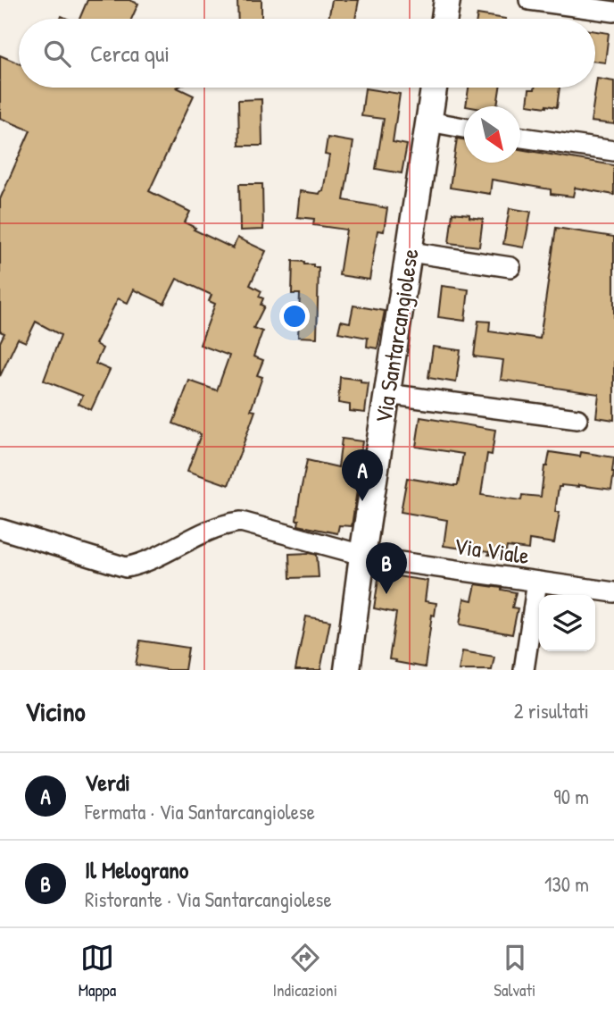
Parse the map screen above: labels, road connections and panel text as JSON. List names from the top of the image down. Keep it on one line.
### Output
{"streets":{"main road":["Via Santarcangiolese"],"street":["Via Viale"]},"crossings":[["Via Santarcangiolese","Via Viale"]],"north":"bottom right","page":{"search":"Cerca qui","pins":["A","B"],"heading":["Vicino","2 risultati"],"list":[{"mark":"A","name":"Verdi","note":"Fermata · Via Santarcangiolese","value":"90 m"},{"mark":"B","name":"Il Melograno","note":"Ristorante · Via Santarcangiolese","value":"130 m"}],"nav":["Mappa","Indicazioni","Salvati"]}}
